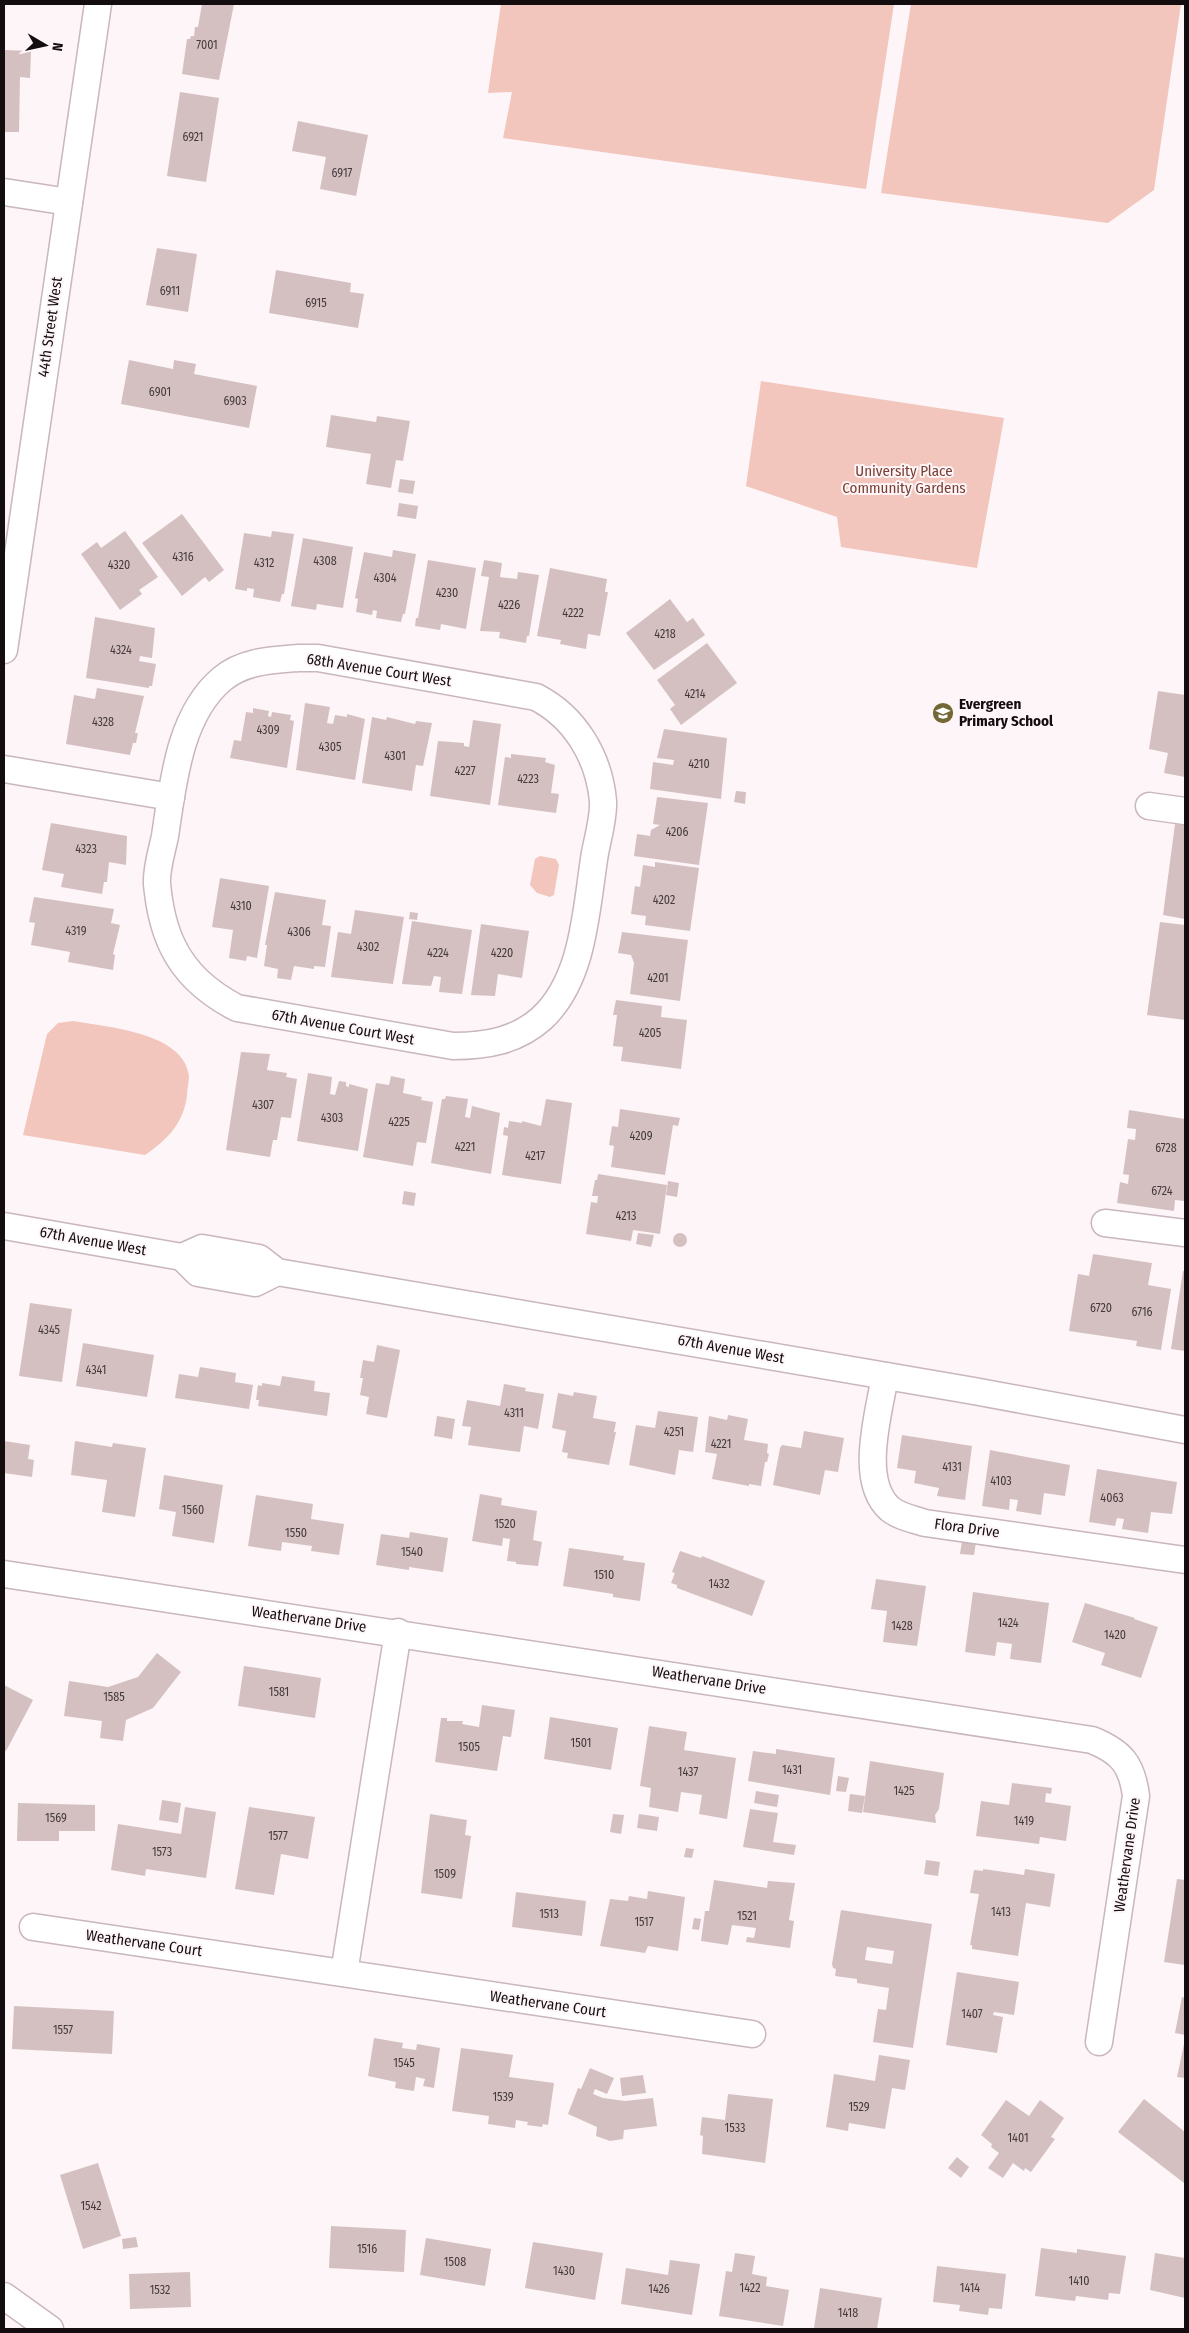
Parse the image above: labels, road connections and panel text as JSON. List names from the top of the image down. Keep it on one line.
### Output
{"streets":{"street":["44th Street West","68th Avenue Court West","67th Avenue Court West","67th Avenue West","Flora Drive","Weathervane Drive","Weathervane Court"]},"crossings":[["68th Avenue Court West","67th Avenue Court West"],["67th Avenue West","Flora Drive"]],"parks":["University Place Community Gardens"],"places":{"school or university":["Evergreen Primary School"]},"house_numbers":["7001","6921","6917","6911","6915","6901","6903","4316","4308","4312","4320","4304","4230","4226","4222","4218","4324","4214","4328","4309","4305","4301","4210","4227","4223","4206","4323","4202","4310","4319","4306","4302","4224","4220","4201","4205","4307","4303","4225","4209","4221","6728","4217","6724","4213","6720","6716","4345","4341","4311","4251","4221","4131","4103","4063","1560","1520","1550","1540","1510","1432","1424","1428","1420","1581","1585","1501","1505","1431","1437","1425","1569","1419","1577","1573","1509","1413","1513","1521","1517","1407","1557","1545","1539","1529","1533","1401","1542","1516","1508","1430","1410","1422","1414","1426","1532","1418"],"north":"right"}
